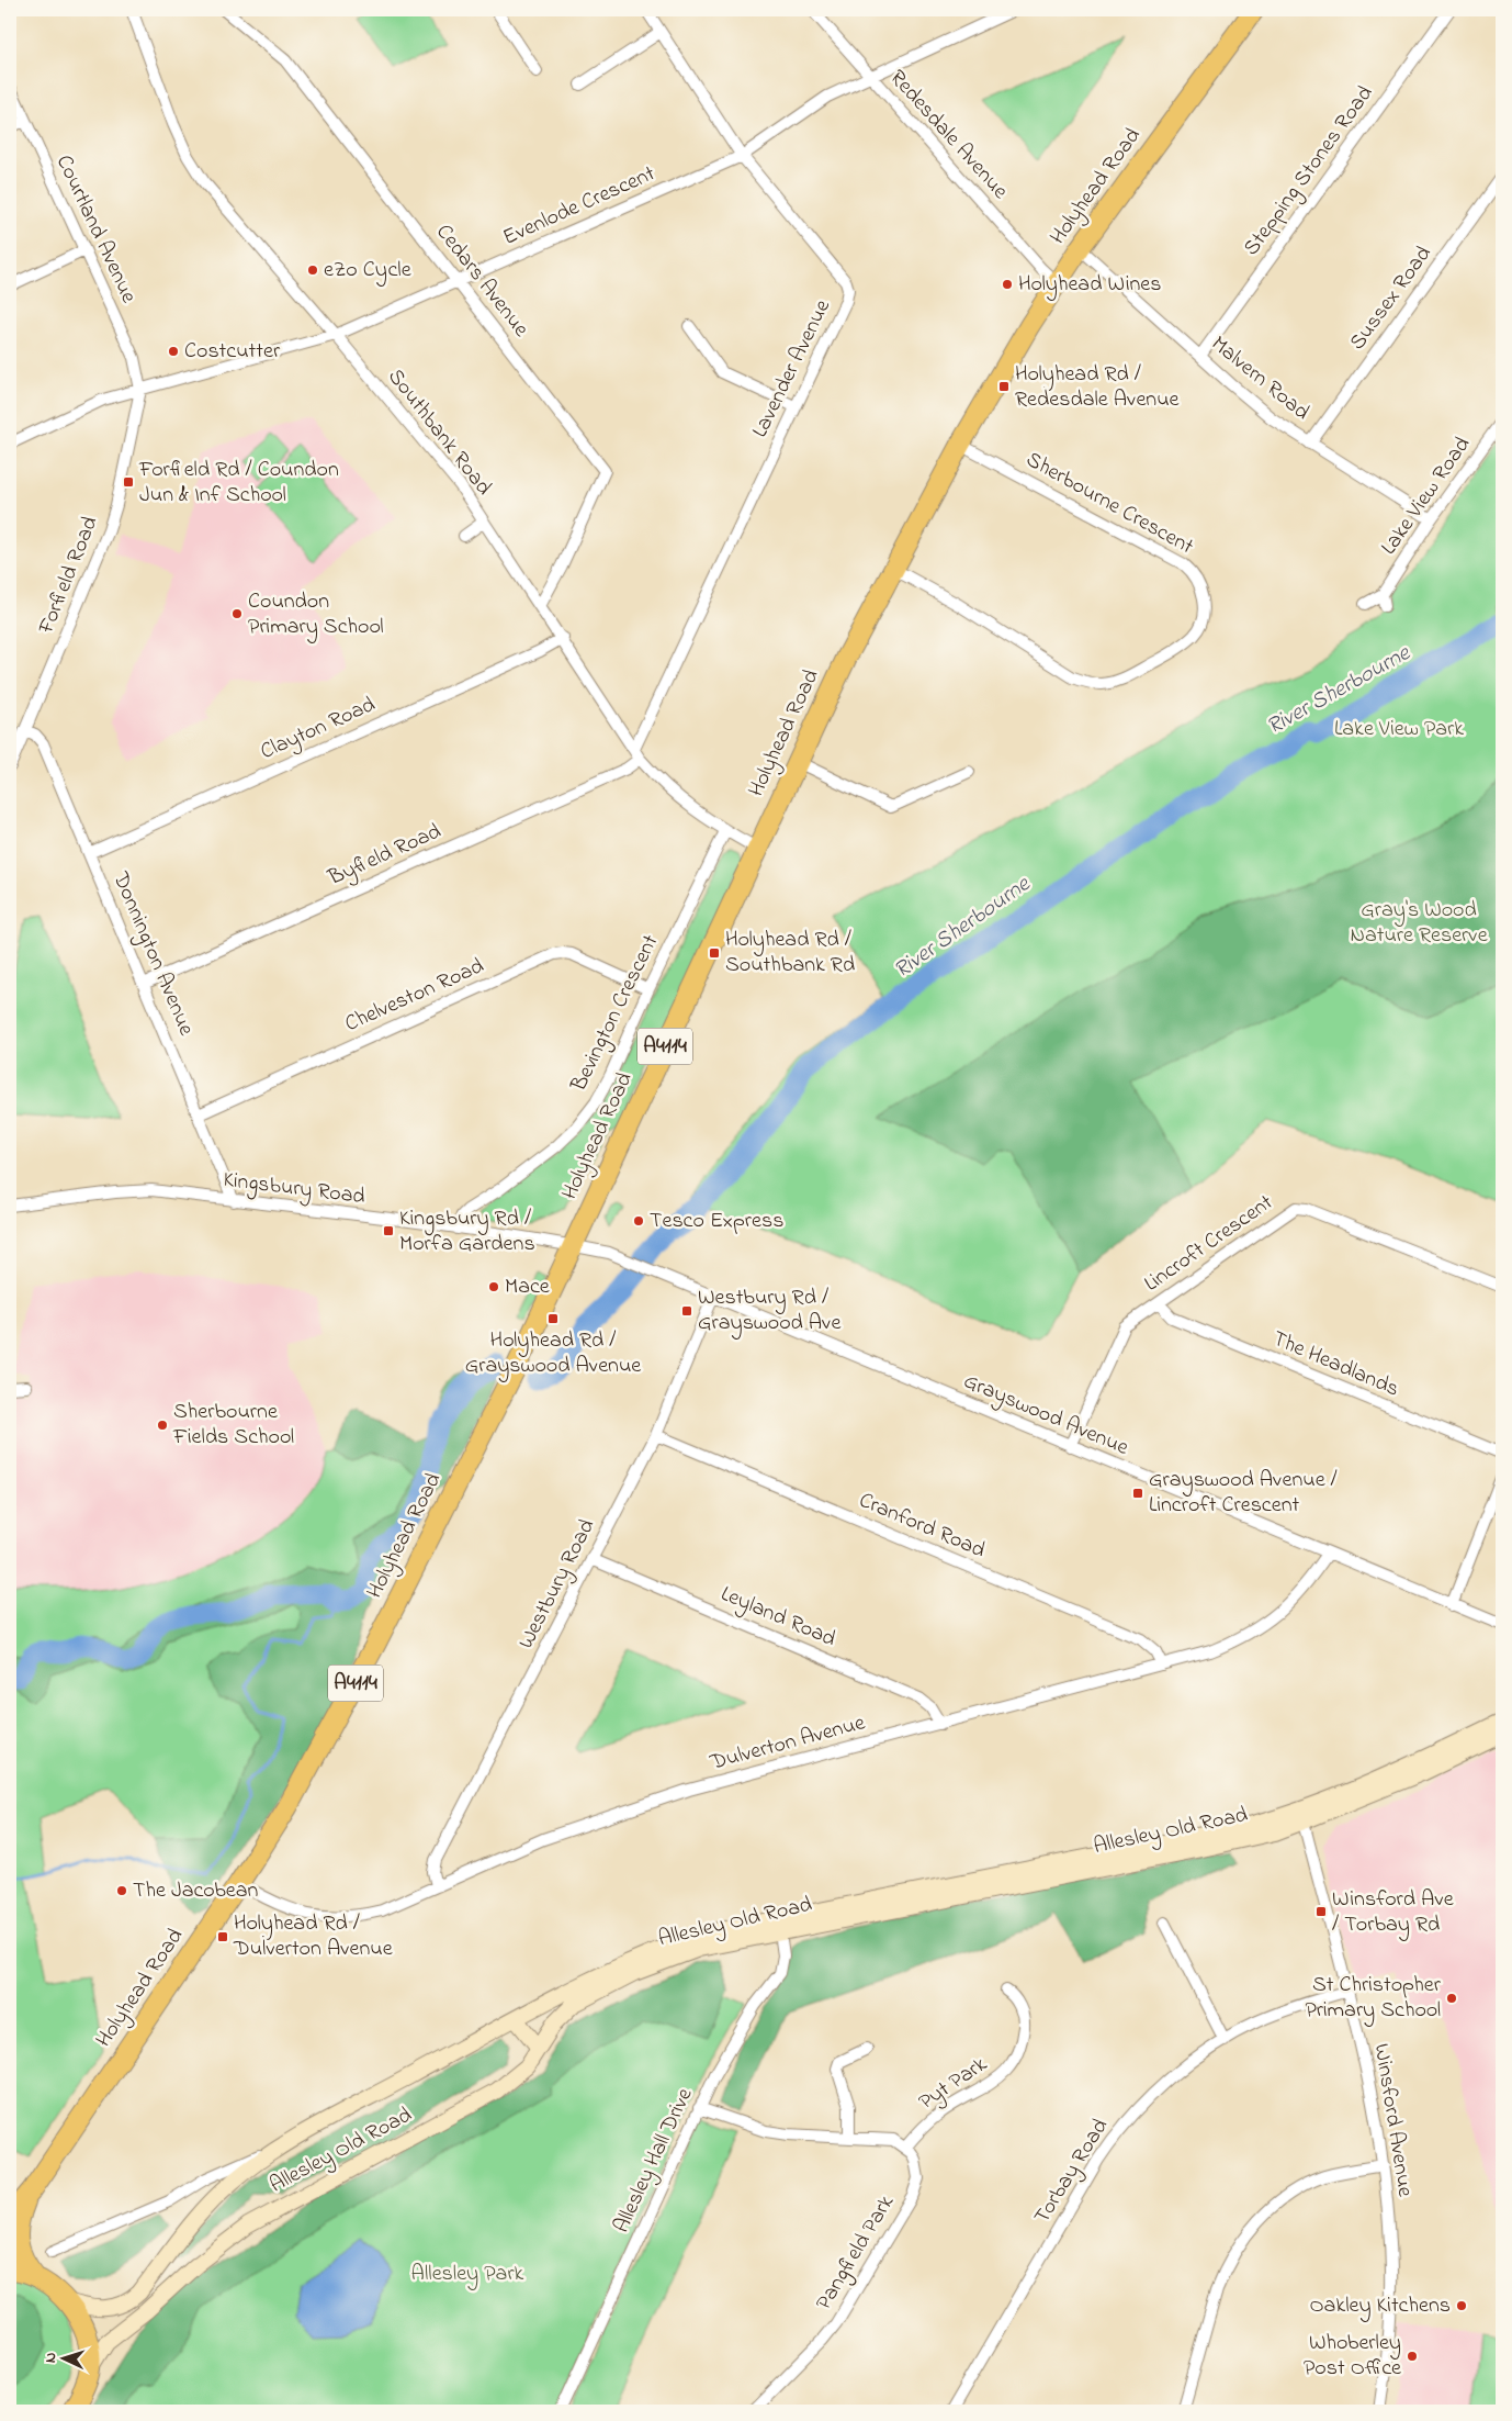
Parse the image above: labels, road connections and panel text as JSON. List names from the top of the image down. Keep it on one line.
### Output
{"streets":{"highway":["Holyhead Road","A4114"],"main road":["Allesley Old Road"],"street":["Redesdale Avenue","Stepping Stones Road","Evenlode Crescent","Courtland Avenue","Cedars Avenue","Sussex Road","Lavender Avenue","Malvern Road","Southbank Road","Lake View Road","Sherbourne Crescent","Forfield Road","Clayton Road","Byfield Road","Donnington Avenue","Chelveston Road","Bevington Crescent","Kingsbury Road","Lincroft Crescent","The Headlands","Grayswood Avenue","Cranford Road","Westbury Road","Leyland Road","Dulverton Avenue","Pyt Park","Winsford Avenue","Allesley Hall Drive","Torbay Road","Pangfield Park"]},"crossings":[["Redesdale Avenue","Holyhead Road"],["Redesdale Avenue","Evenlode Crescent"],["Stepping Stones Road","Malvern Road"],["Holyhead Road","Malvern Road"],["Holyhead Road","Southbank Road"],["Holyhead Road","Sherbourne Crescent"],["Holyhead Road","Kingsbury Road"],["Holyhead Road","Grayswood Avenue"],["Holyhead Road","Dulverton Avenue"],["Evenlode Crescent","Courtland Avenue"],["Evenlode Crescent","Cedars Avenue"],["Evenlode Crescent","Lavender Avenue"],["Evenlode Crescent","Southbank Road"],["Evenlode Crescent","Forfield Road"],["Courtland Avenue","Forfield Road"],["Cedars Avenue","Southbank Road"],["Sussex Road","Malvern Road"],["Lavender Avenue","Southbank Road"],["Lavender Avenue","Byfield Road"],["Malvern Road","Lake View Road"],["Southbank Road","Clayton Road"],["Southbank Road","Byfield Road"],["Southbank Road","Bevington Crescent"],["Forfield Road","Donnington Avenue"],["Clayton Road","Donnington Avenue"],["Byfield Road","Donnington Avenue"],["Donnington Avenue","Chelveston Road"],["Donnington Avenue","Kingsbury Road"],["Chelveston Road","Bevington Crescent"],["Bevington Crescent","Kingsbury Road"],["Kingsbury Road","Grayswood Avenue"],["Lincroft Crescent","The Headlands"],["Lincroft Crescent","Grayswood Avenue"],["Grayswood Avenue","Westbury Road"],["Grayswood Avenue","Dulverton Avenue"],["Cranford Road","Westbury Road"],["Cranford Road","Dulverton Avenue"],["Westbury Road","Leyland Road"],["Westbury Road","Dulverton Avenue"],["Leyland Road","Dulverton Avenue"],["Allesley Old Road","Winsford Avenue"],["Allesley Old Road","Allesley Hall Drive"],["Pyt Park","Pangfield Park"],["Winsford Avenue","Torbay Road"]],"water":["River Sherbourne"],"parks":["Lake View Park","Gray's Wood Nature Reserve","Allesley Park"],"places":{"other":["eZo Cycle","Holyhead Wines","Costcutter","Coundon Primary School","Tesco Express","Mace","Sherbourne Fields School","The Jacobean","St Christopher Primary School","Oakley Kitchens","Whoberley Post Office"],"transit":["Holyhead Rd / Redesdale Avenue","Forfield Rd / Coundon Jun & Inf School","Holyhead Rd / Southbank Rd","Kingsbury Rd / Morfa Gardens","Westbury Rd / Grayswood Ave","Holyhead Rd / Grayswood Avenue","Grayswood Avenue / Lincroft Crescent","Winsford Ave / Torbay Rd","Holyhead Rd / Dulverton Avenue"]},"north":"left"}
